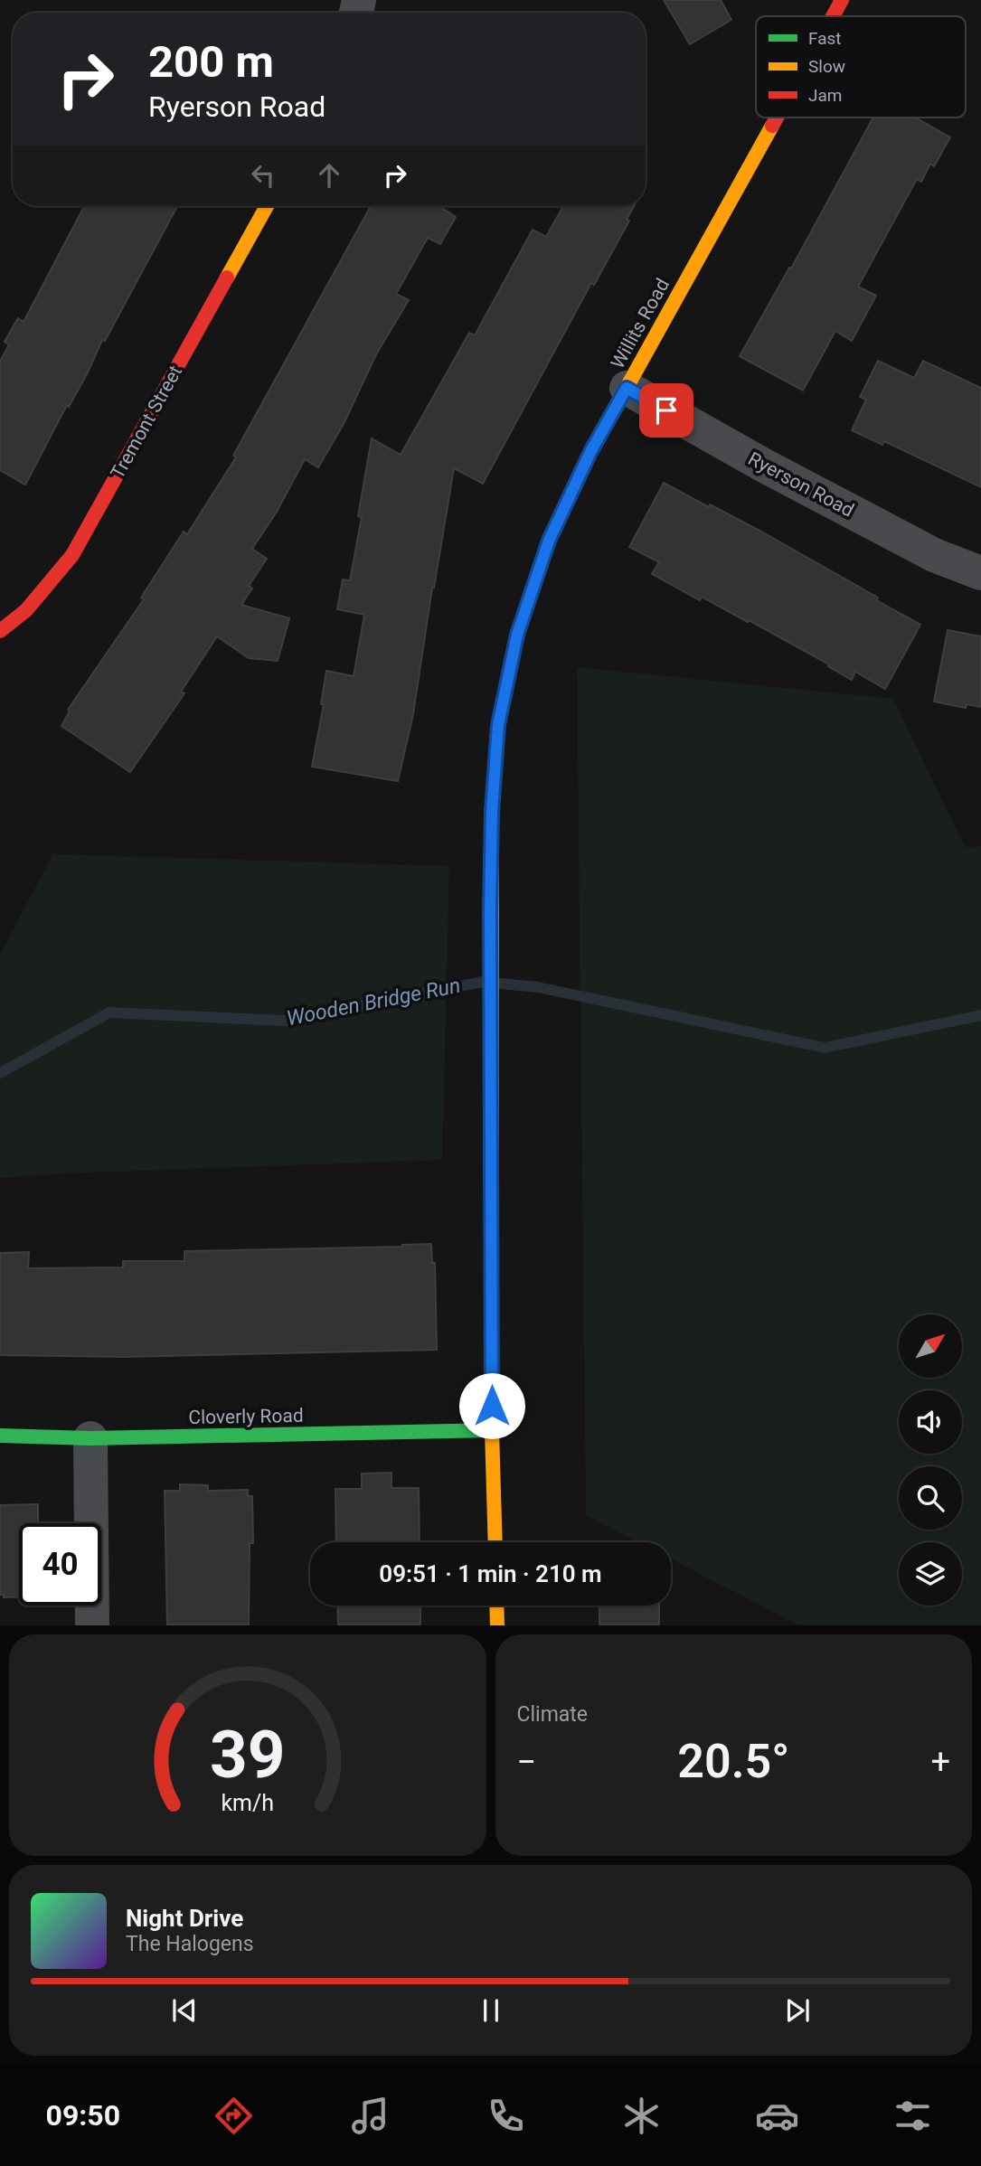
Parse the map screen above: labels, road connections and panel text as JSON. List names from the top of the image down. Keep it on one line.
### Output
{"streets":{"street":["Willits Road","Tremont Street","Ryerson Road","Cloverly Road"]},"crossings":[["Willits Road","Ryerson Road"],["Willits Road","Cloverly Road"]],"water":["Wooden Bridge Run"],"legend":["Fast","Slow","Jam"],"north":"top right","page":{"turn":["200 m","Ryerson Road"],"limit":"40","trip":"09:51 · 1 min · 210 m","tile":"Climate","heat":["−","20.5°","+"],"song":["Night Drive","The Halogens"],"tabs":"09:50","gauge":["39","km/h"]}}
